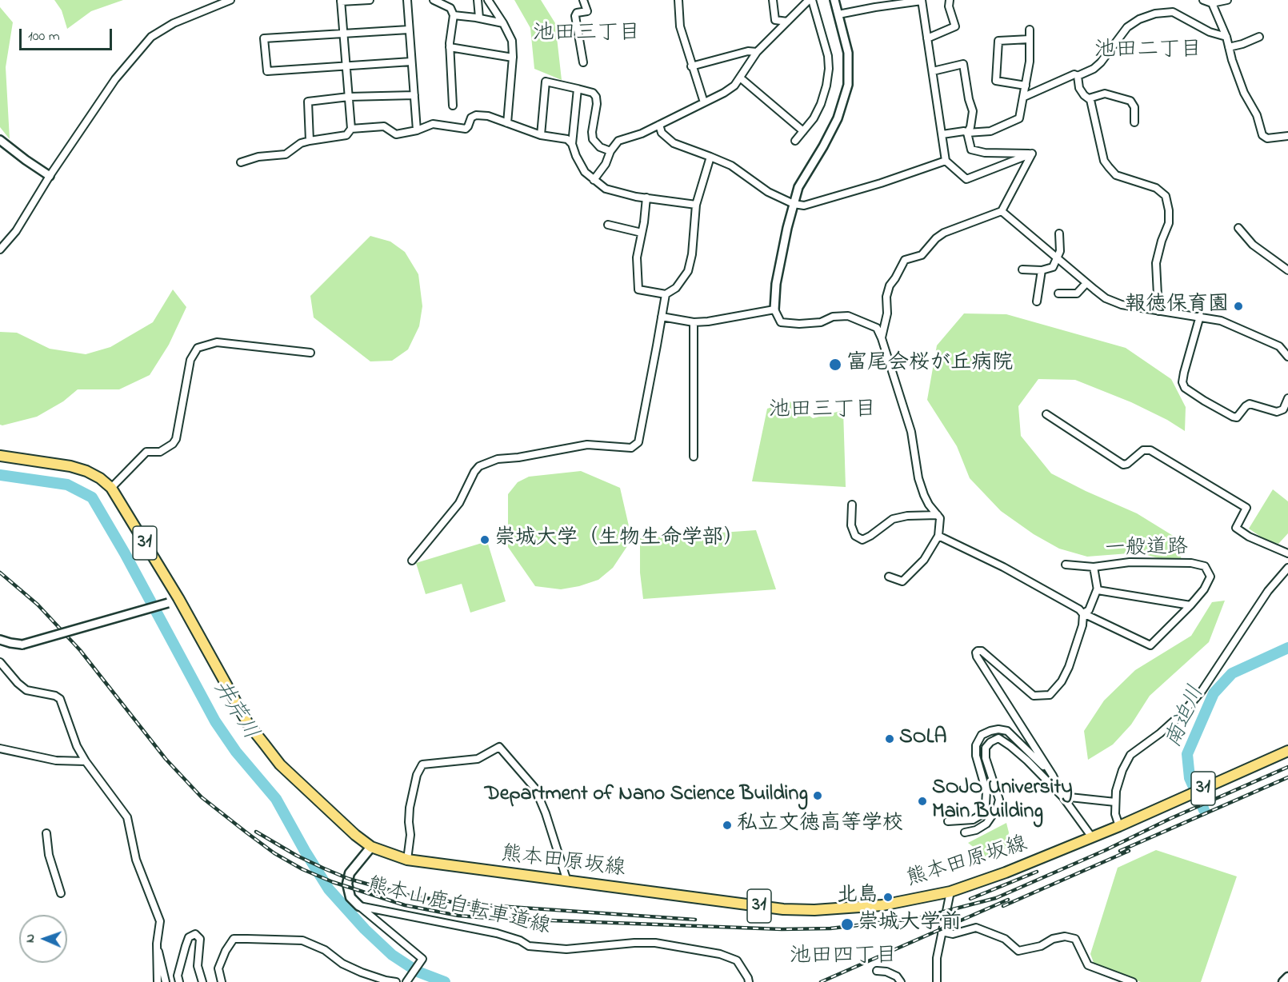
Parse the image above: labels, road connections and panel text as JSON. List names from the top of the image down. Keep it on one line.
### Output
{"streets":{"main road":["31","熊本田原坂線","熊本山鹿自転車道線"],"street":["一般道路"]},"crossings":[["熊本田原坂線","熊本山鹿自転車道線"]],"districts":["池田三丁目","池田二丁目","池田三丁目","池田四丁目"],"water":["井芹川","南迫川"],"places":["報徳保育園","富尾会桜が丘病院","崇城大学（生物生命学部）","SOLA","Department of Nano Science Building","SOJO University Main Building","私立文徳高等学校","北島","崇城大学前"],"scale_bar":"100 m","north":"left"}
